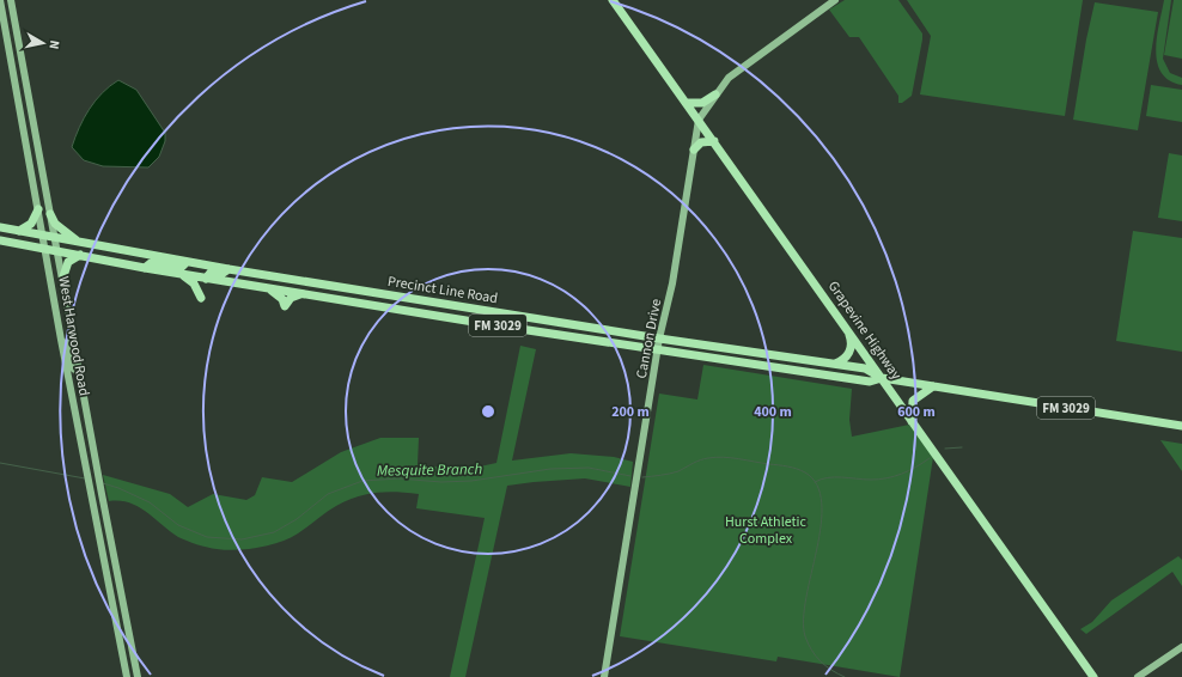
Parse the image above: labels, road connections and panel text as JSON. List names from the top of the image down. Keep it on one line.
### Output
{"streets":{"main road":["Precinct Line Road","FM 3029","Grapevine Highway","West Harwood Road","Cannon Drive"]},"crossings":[["Precinct Line Road","Grapevine Highway"],["Precinct Line Road","West Harwood Road"],["Precinct Line Road","Cannon Drive"],["Grapevine Highway","Cannon Drive"]],"water":["Mesquite Branch"],"parks":["Hurst Athletic Complex"],"north":"right","rings":["200 m","400 m","600 m"]}
